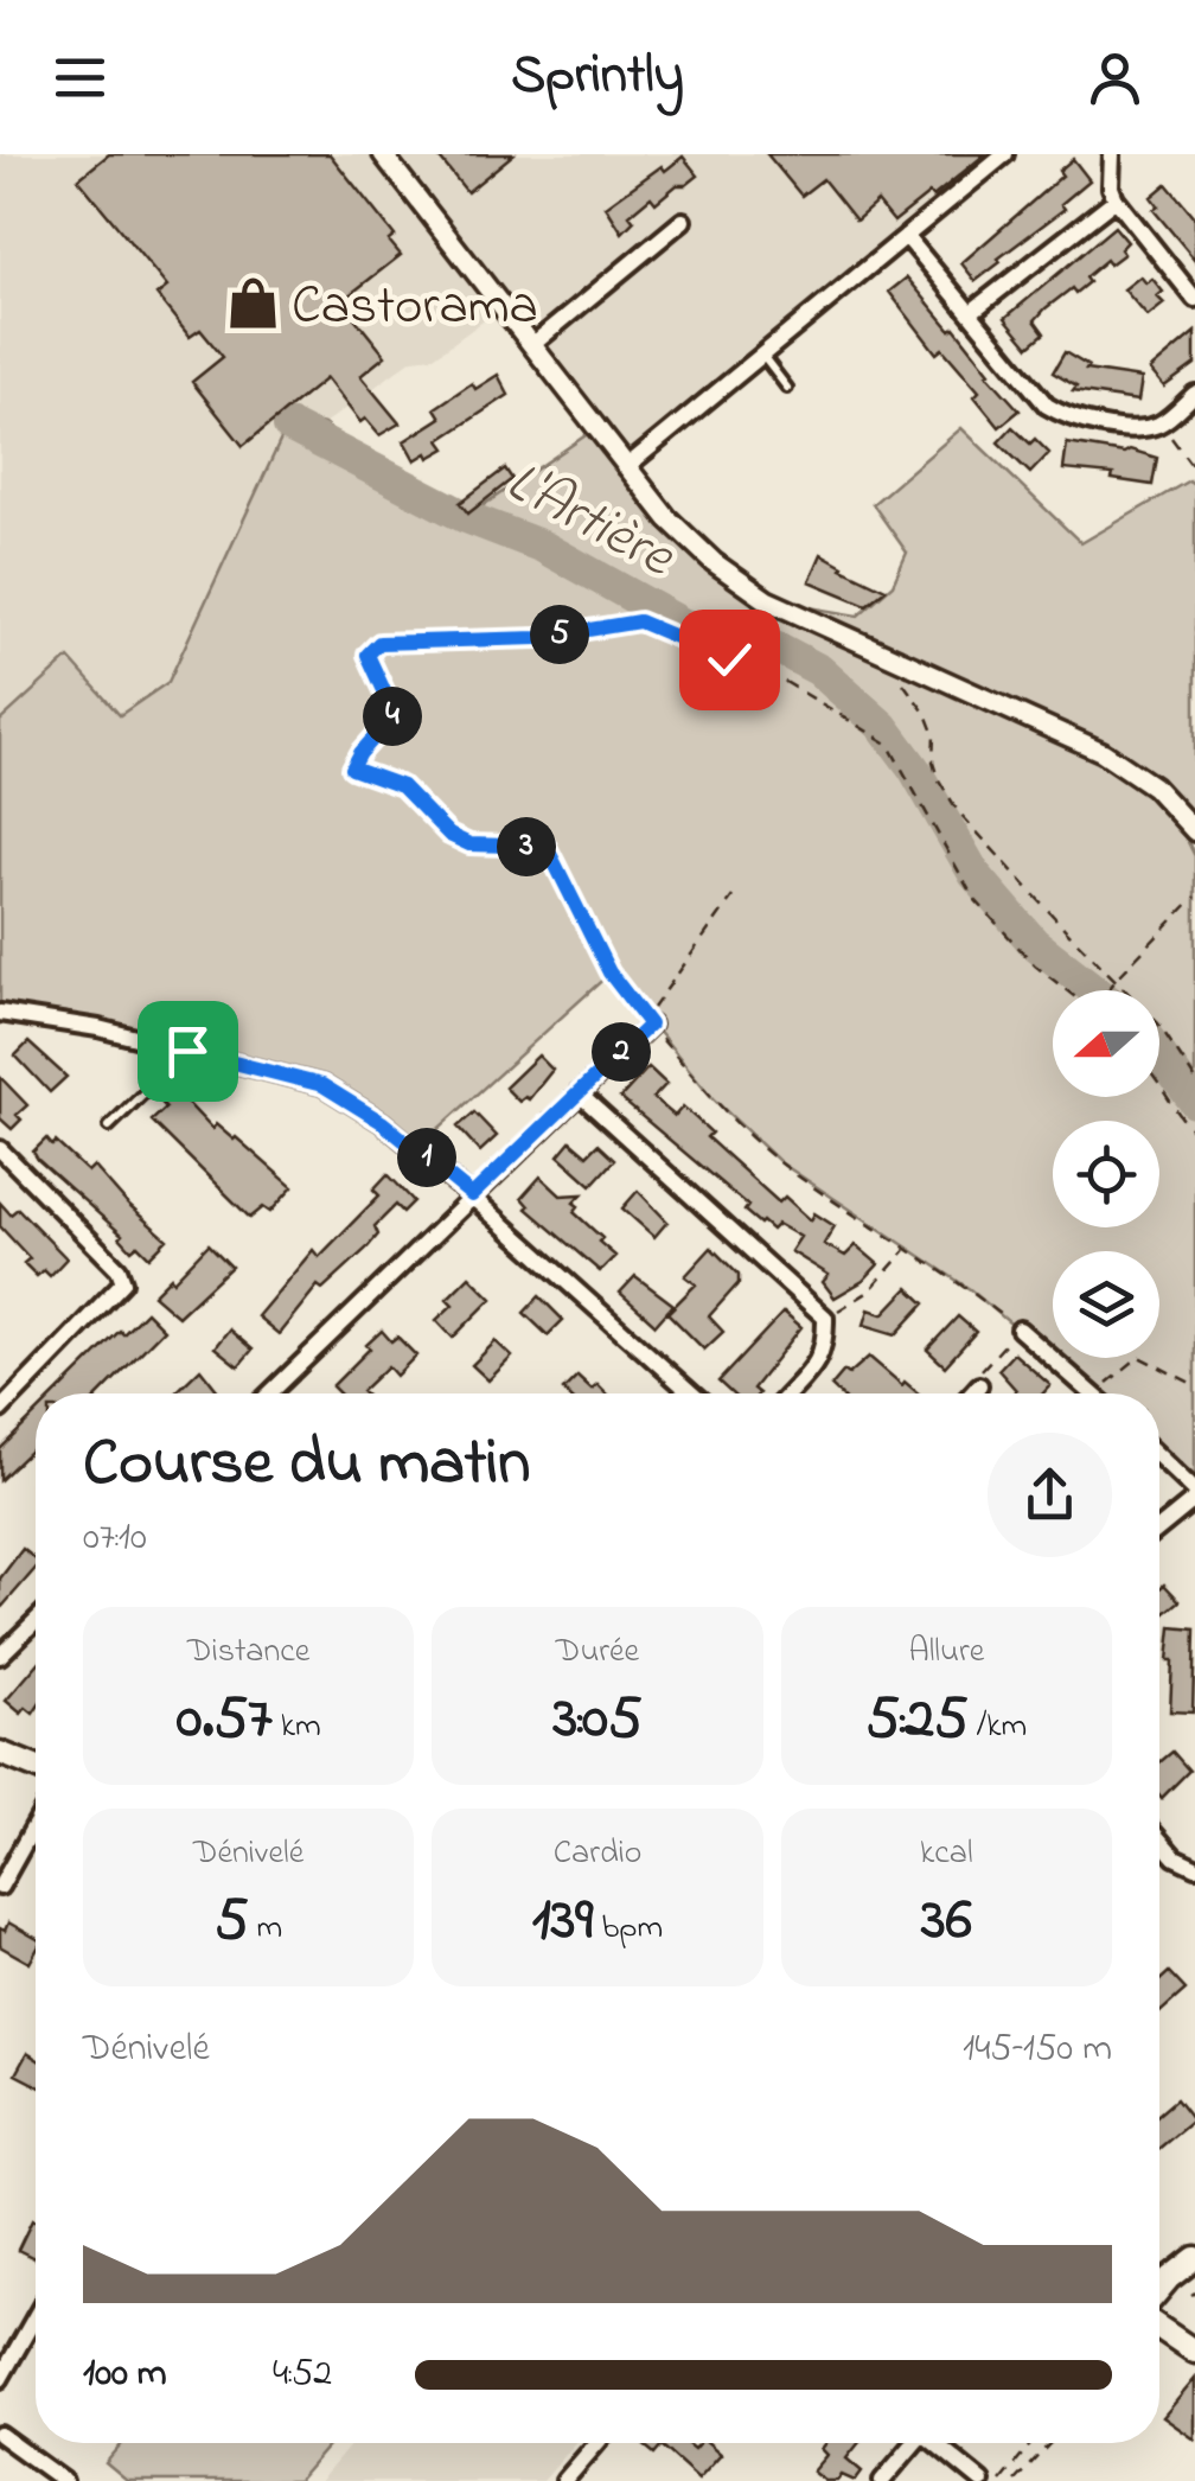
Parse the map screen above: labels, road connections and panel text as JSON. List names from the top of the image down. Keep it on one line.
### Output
{"water":["L'Artière"],"places":{"shop":["Castorama"]},"north":"left","page":{"header":"Sprintly","pins":["5","4","3","2","1"],"heading":["Course du matin","07:10"],"stats":[["Distance","0.57 km"],["Durée","3:05"],["Allure","5:25 /km"],["Dénivelé","5 m"],["Cardio","139 bpm"],["kcal","36"]],"chart":["Dénivelé","145–150 m"],"list":[{"name":"100 m","note":"4:52"}]}}
